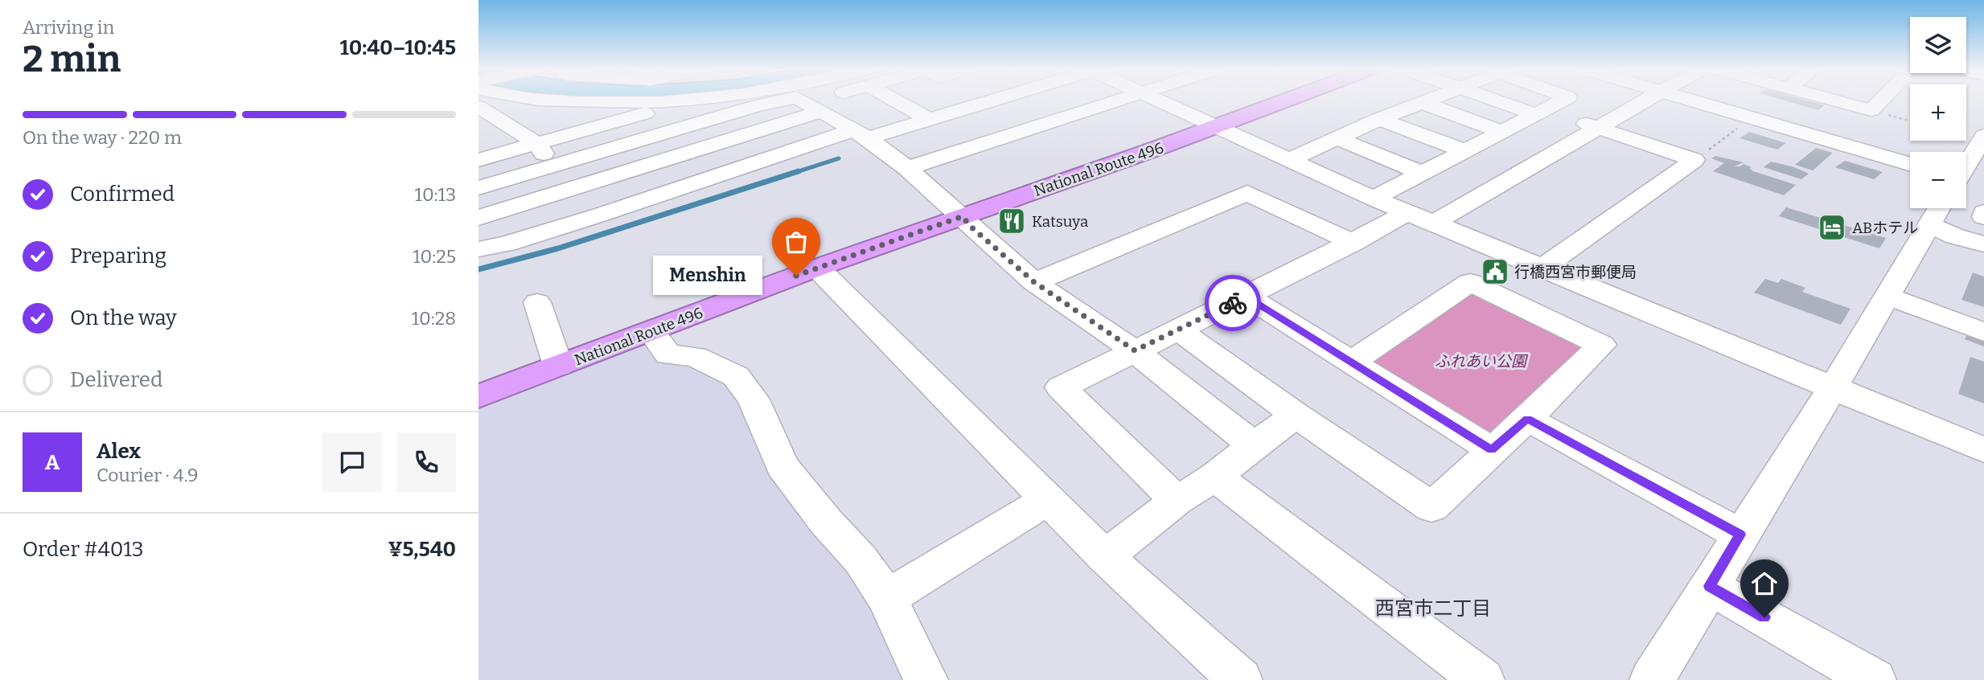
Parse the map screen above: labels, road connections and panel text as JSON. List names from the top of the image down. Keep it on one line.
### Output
{"streets":{"highway":["National Route 496"]},"districts":["西宮市二丁目"],"parks":["ふれあい公園"],"places":{"restaurant":["Katsuya"],"hotel":["ABホテル"],"public building":["行橋西宮市郵便局"],"other":["Menshin"]},"page":{"heading":["2 min","Arriving in","10:40–10:45"],"panel":["Alex","Courier · 4.9","Order #4013","¥5,540"],"map_buttons":["+","−"],"bar":"On the way · 220 m","list":[["Confirmed","10:13"],["Preparing","10:25"],["On the way","10:28"],"Delivered"],"bubble":"Menshin","round":"A"}}
